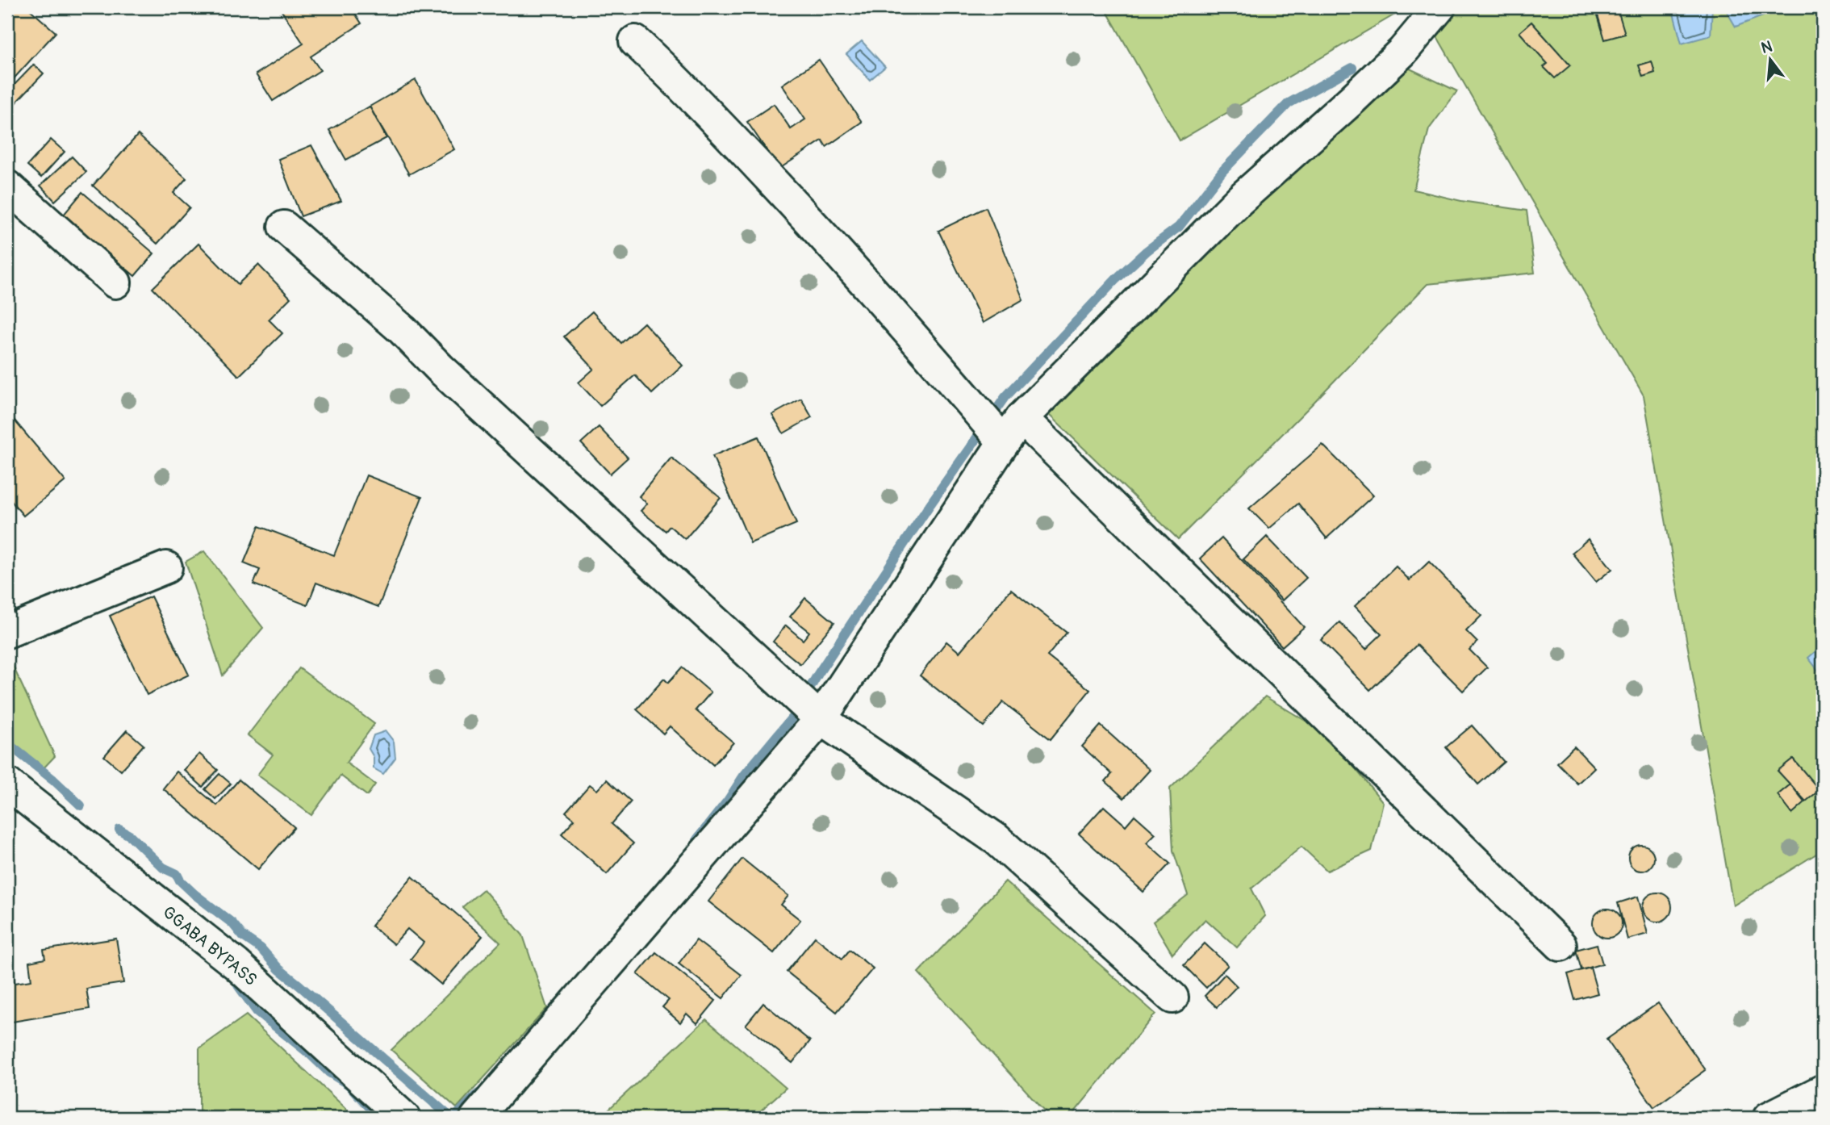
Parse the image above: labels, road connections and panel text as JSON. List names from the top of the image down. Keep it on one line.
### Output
{"streets":{"street":["GGABA BYPASS"]},"north":"top"}
